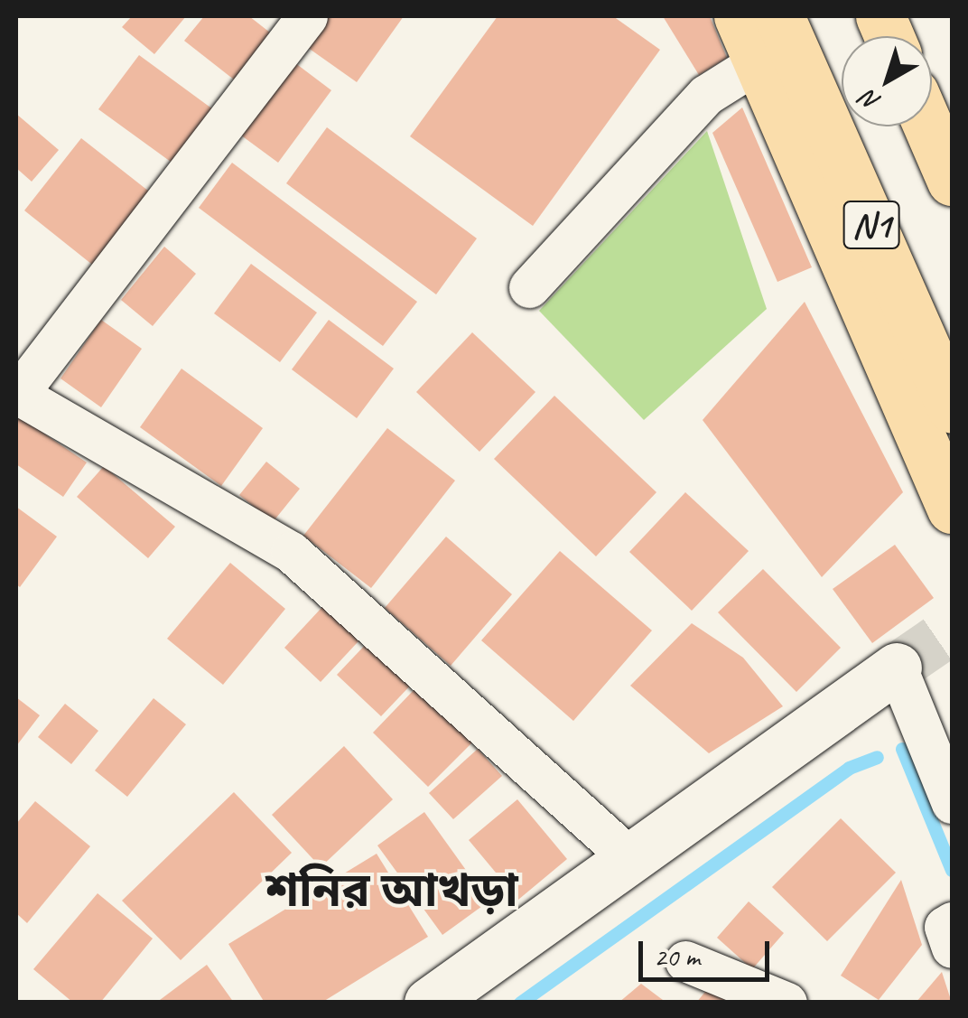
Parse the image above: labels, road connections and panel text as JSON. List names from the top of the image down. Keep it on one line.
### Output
{"streets":{"highway":["N1"]},"districts":["শনির আখড়া"],"scale_bar":"20 m","north":"bottom left"}
